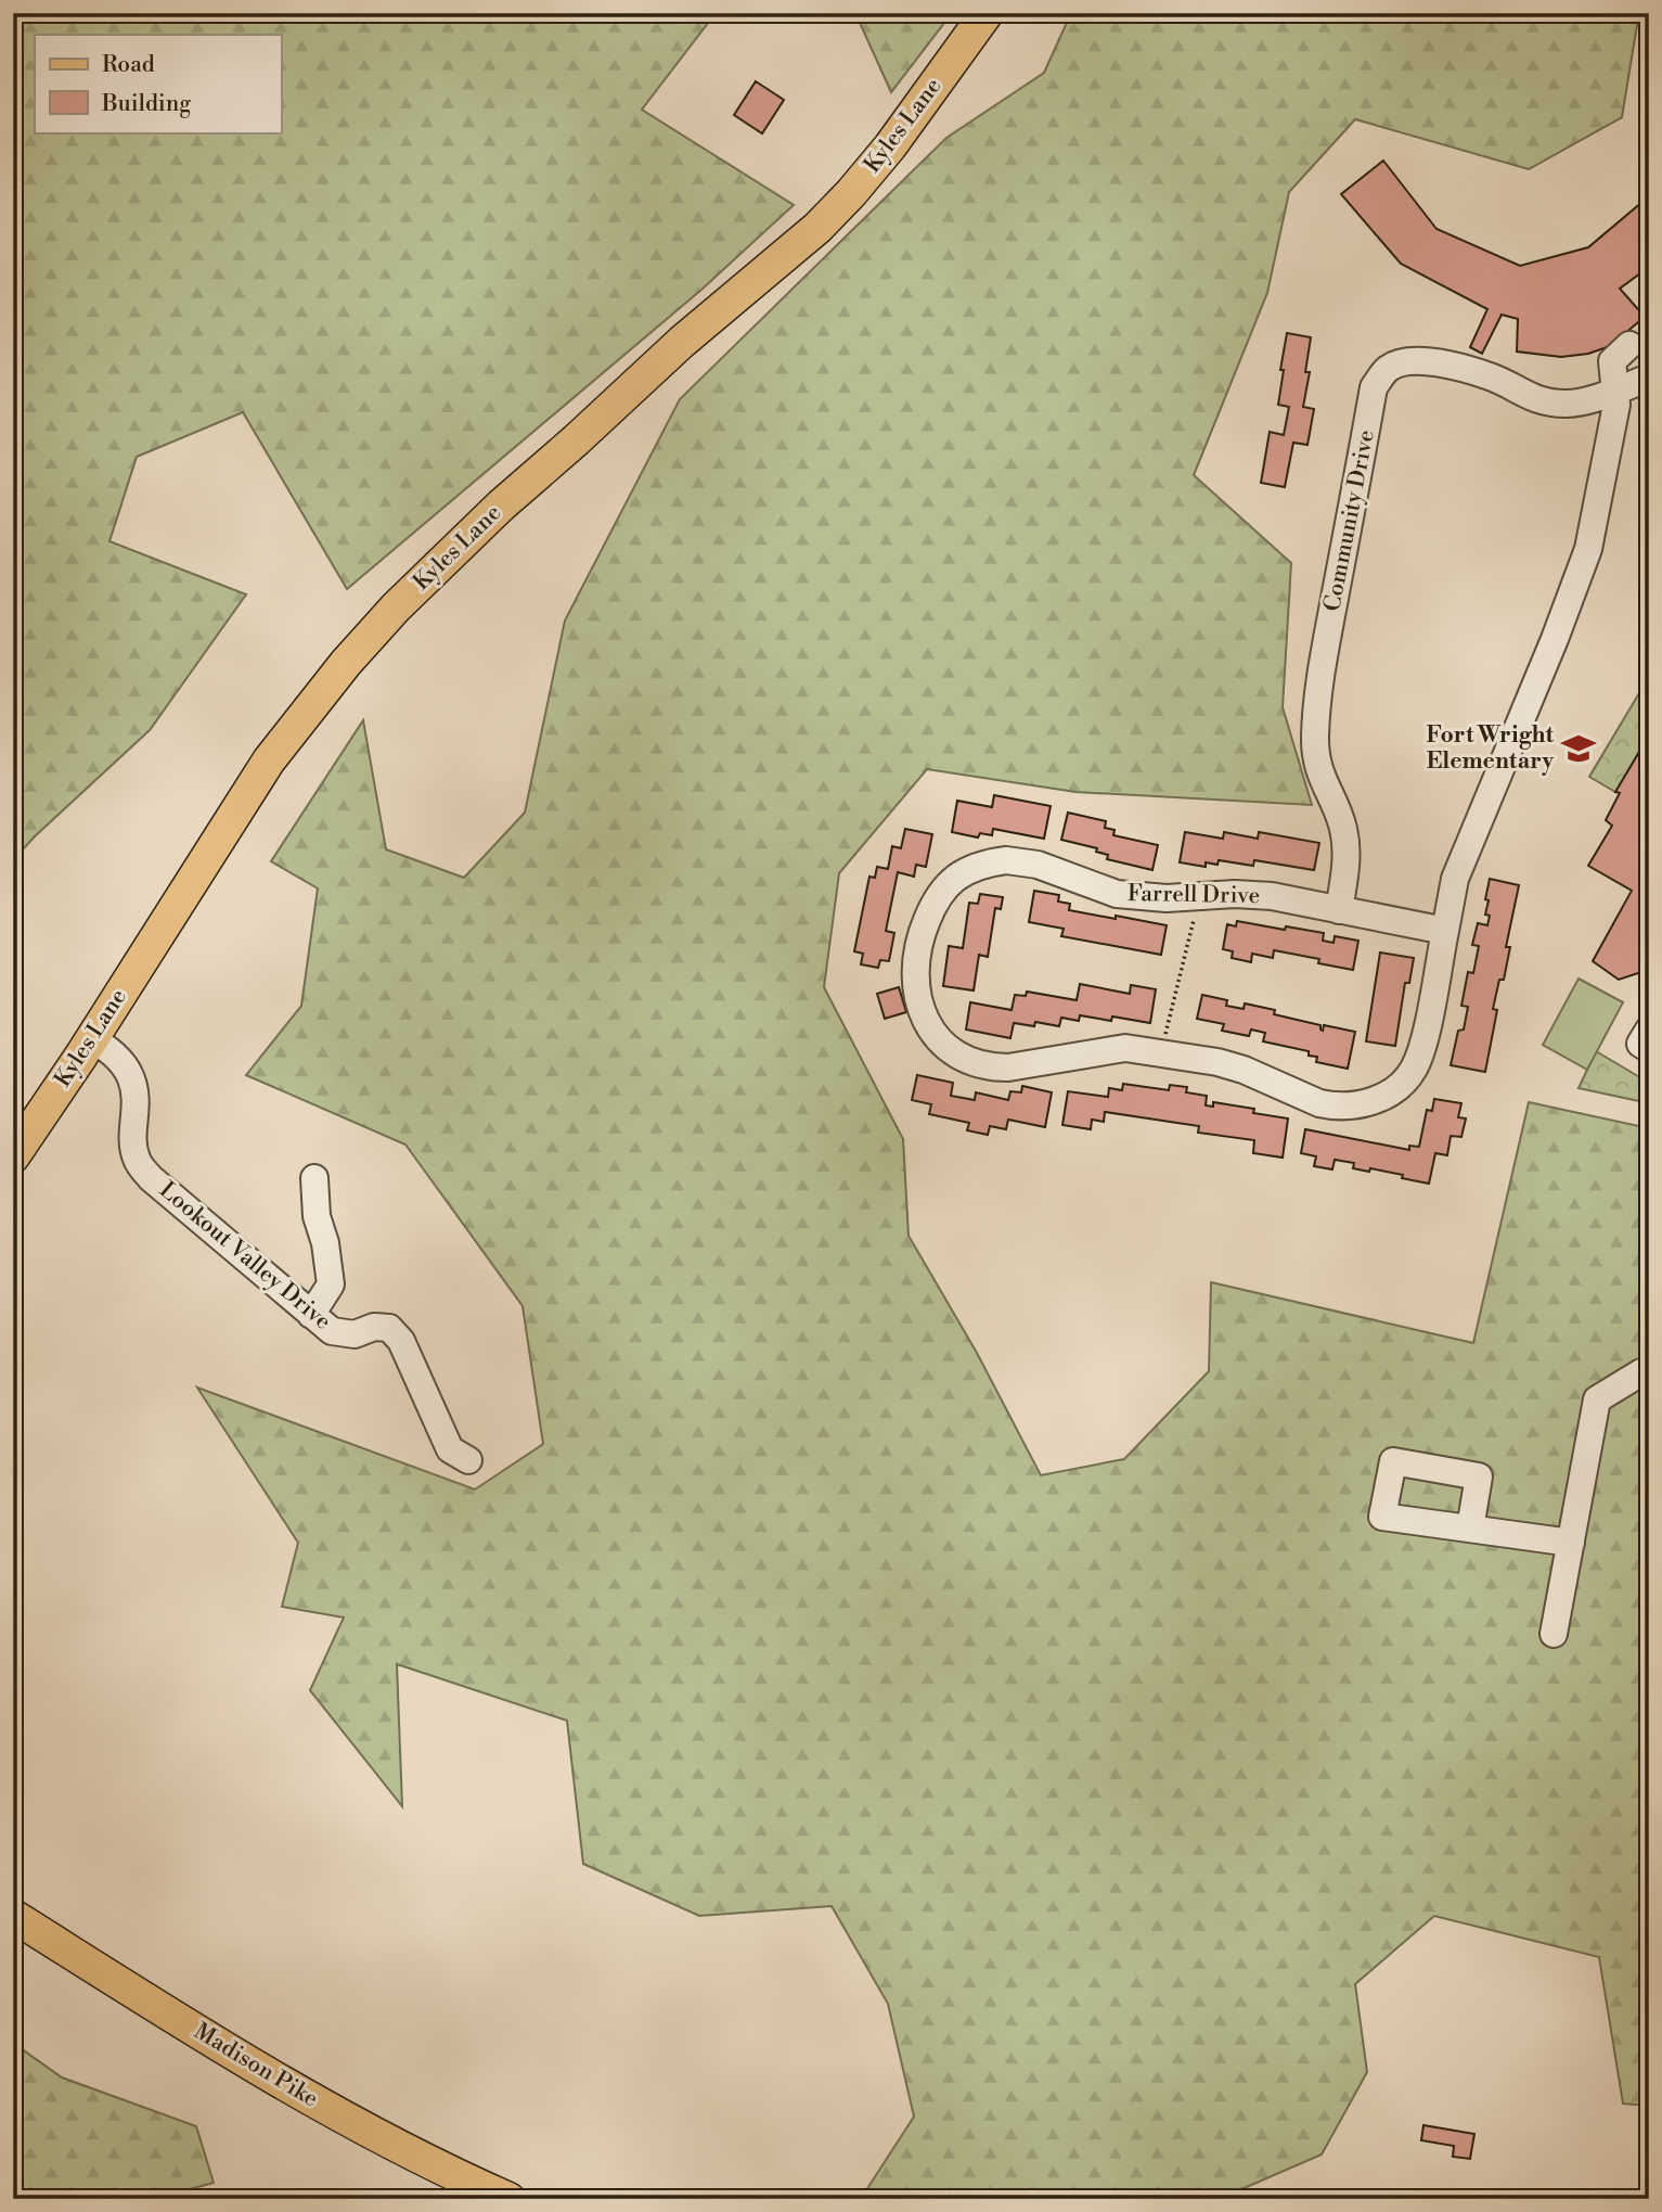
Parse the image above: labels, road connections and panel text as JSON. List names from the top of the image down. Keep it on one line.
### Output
{"streets":{"main road":["Kyles Lane","Madison Pike"],"street":["Community Drive","Farrell Drive","Lookout Valley Drive"]},"crossings":[["Kyles Lane","Lookout Valley Drive"],["Community Drive","Farrell Drive"]],"places":{"school or university":["Fort Wright Elementary"]},"legend":["Road","Building"]}
